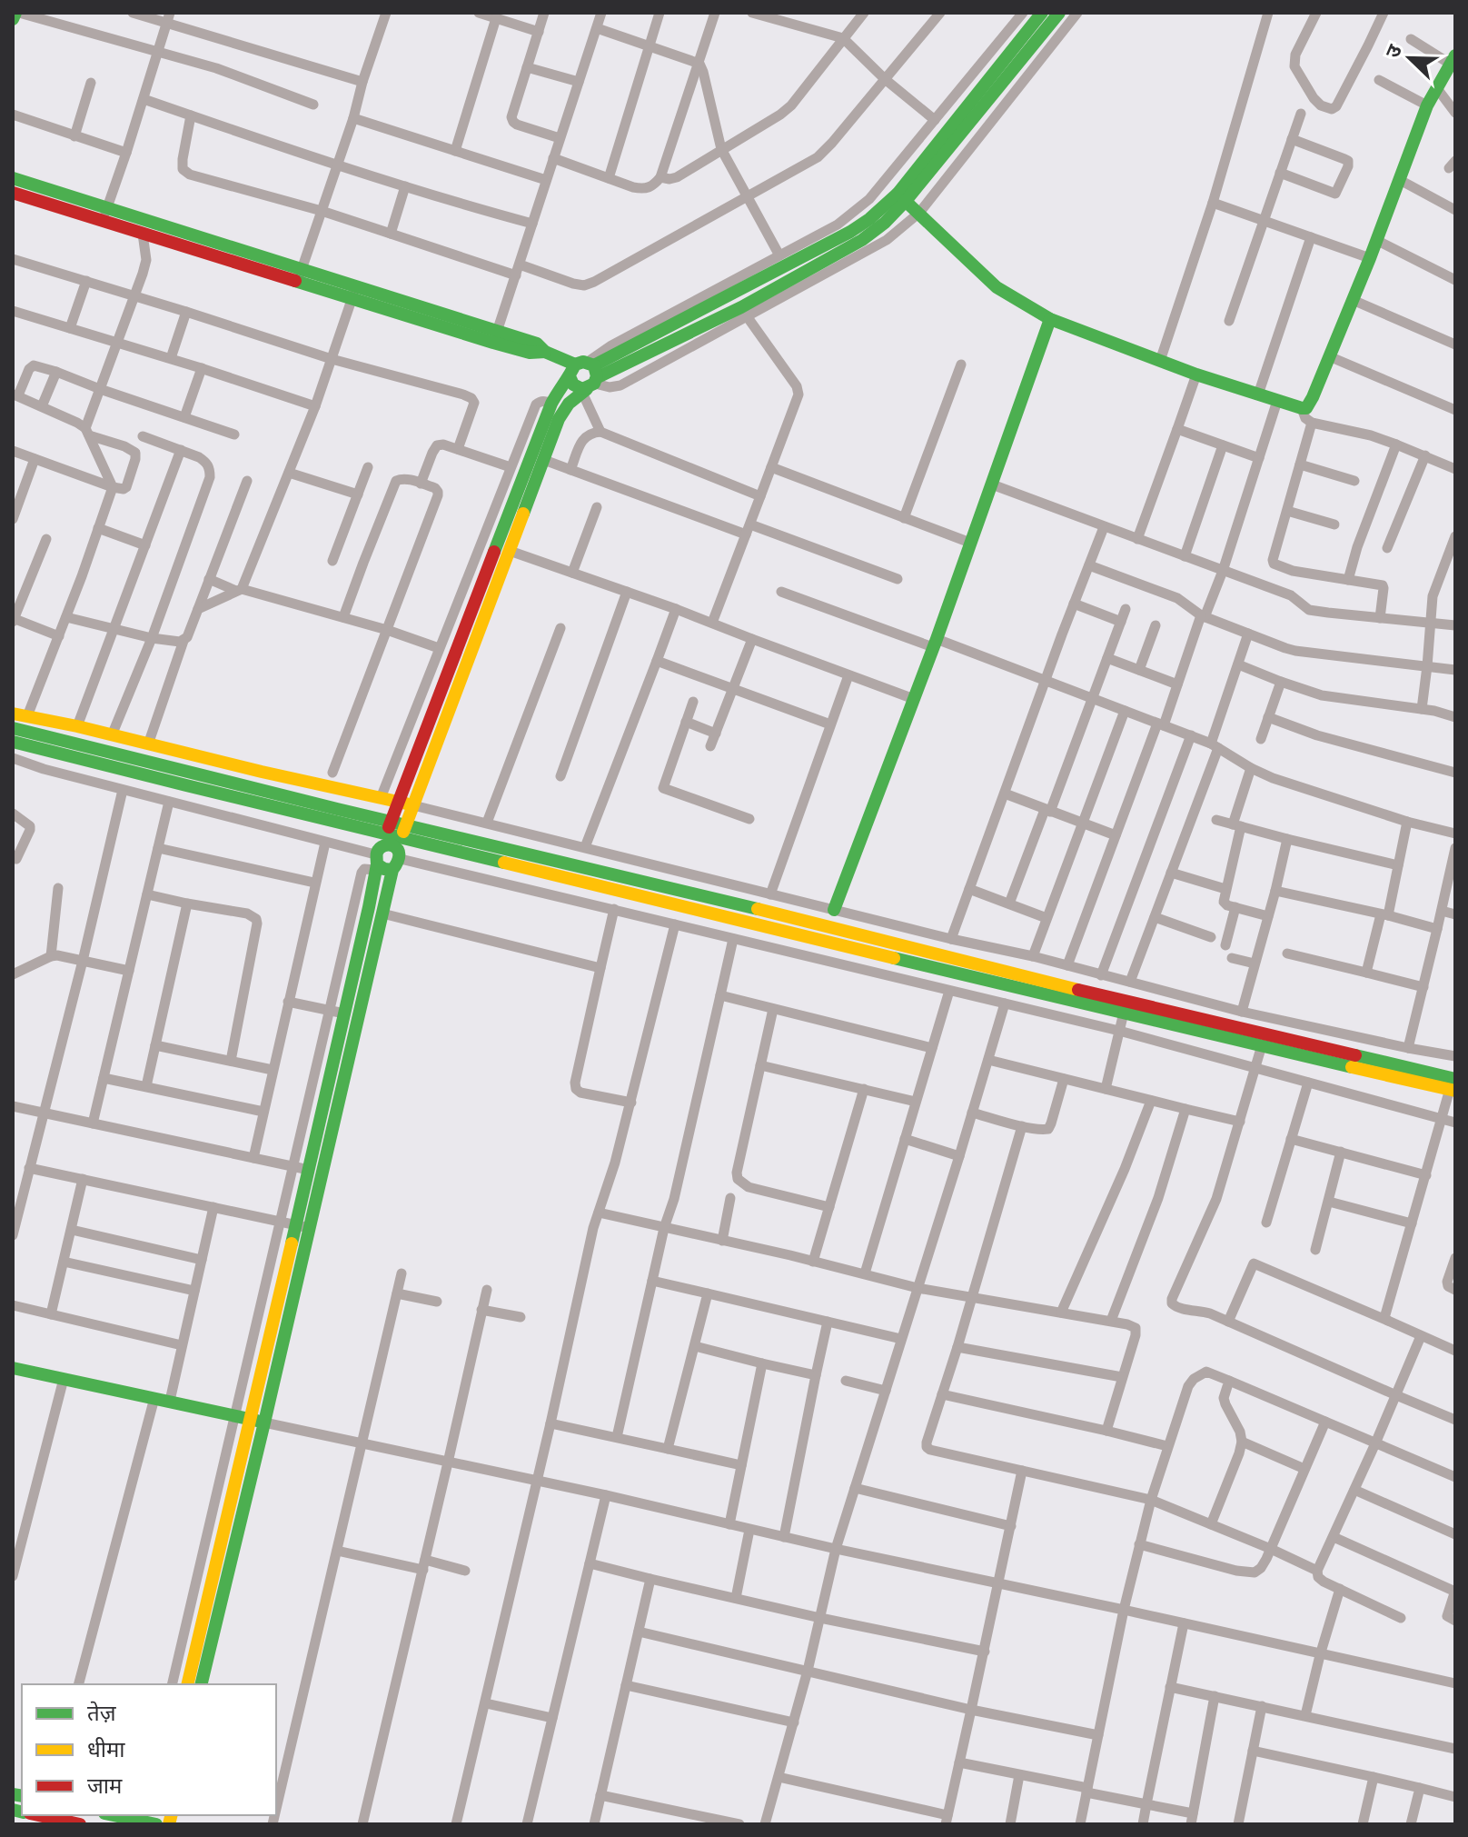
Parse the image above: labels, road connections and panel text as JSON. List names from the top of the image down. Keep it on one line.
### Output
{"legend":["तेज़","धीमा","जाम"],"north":"top left"}
